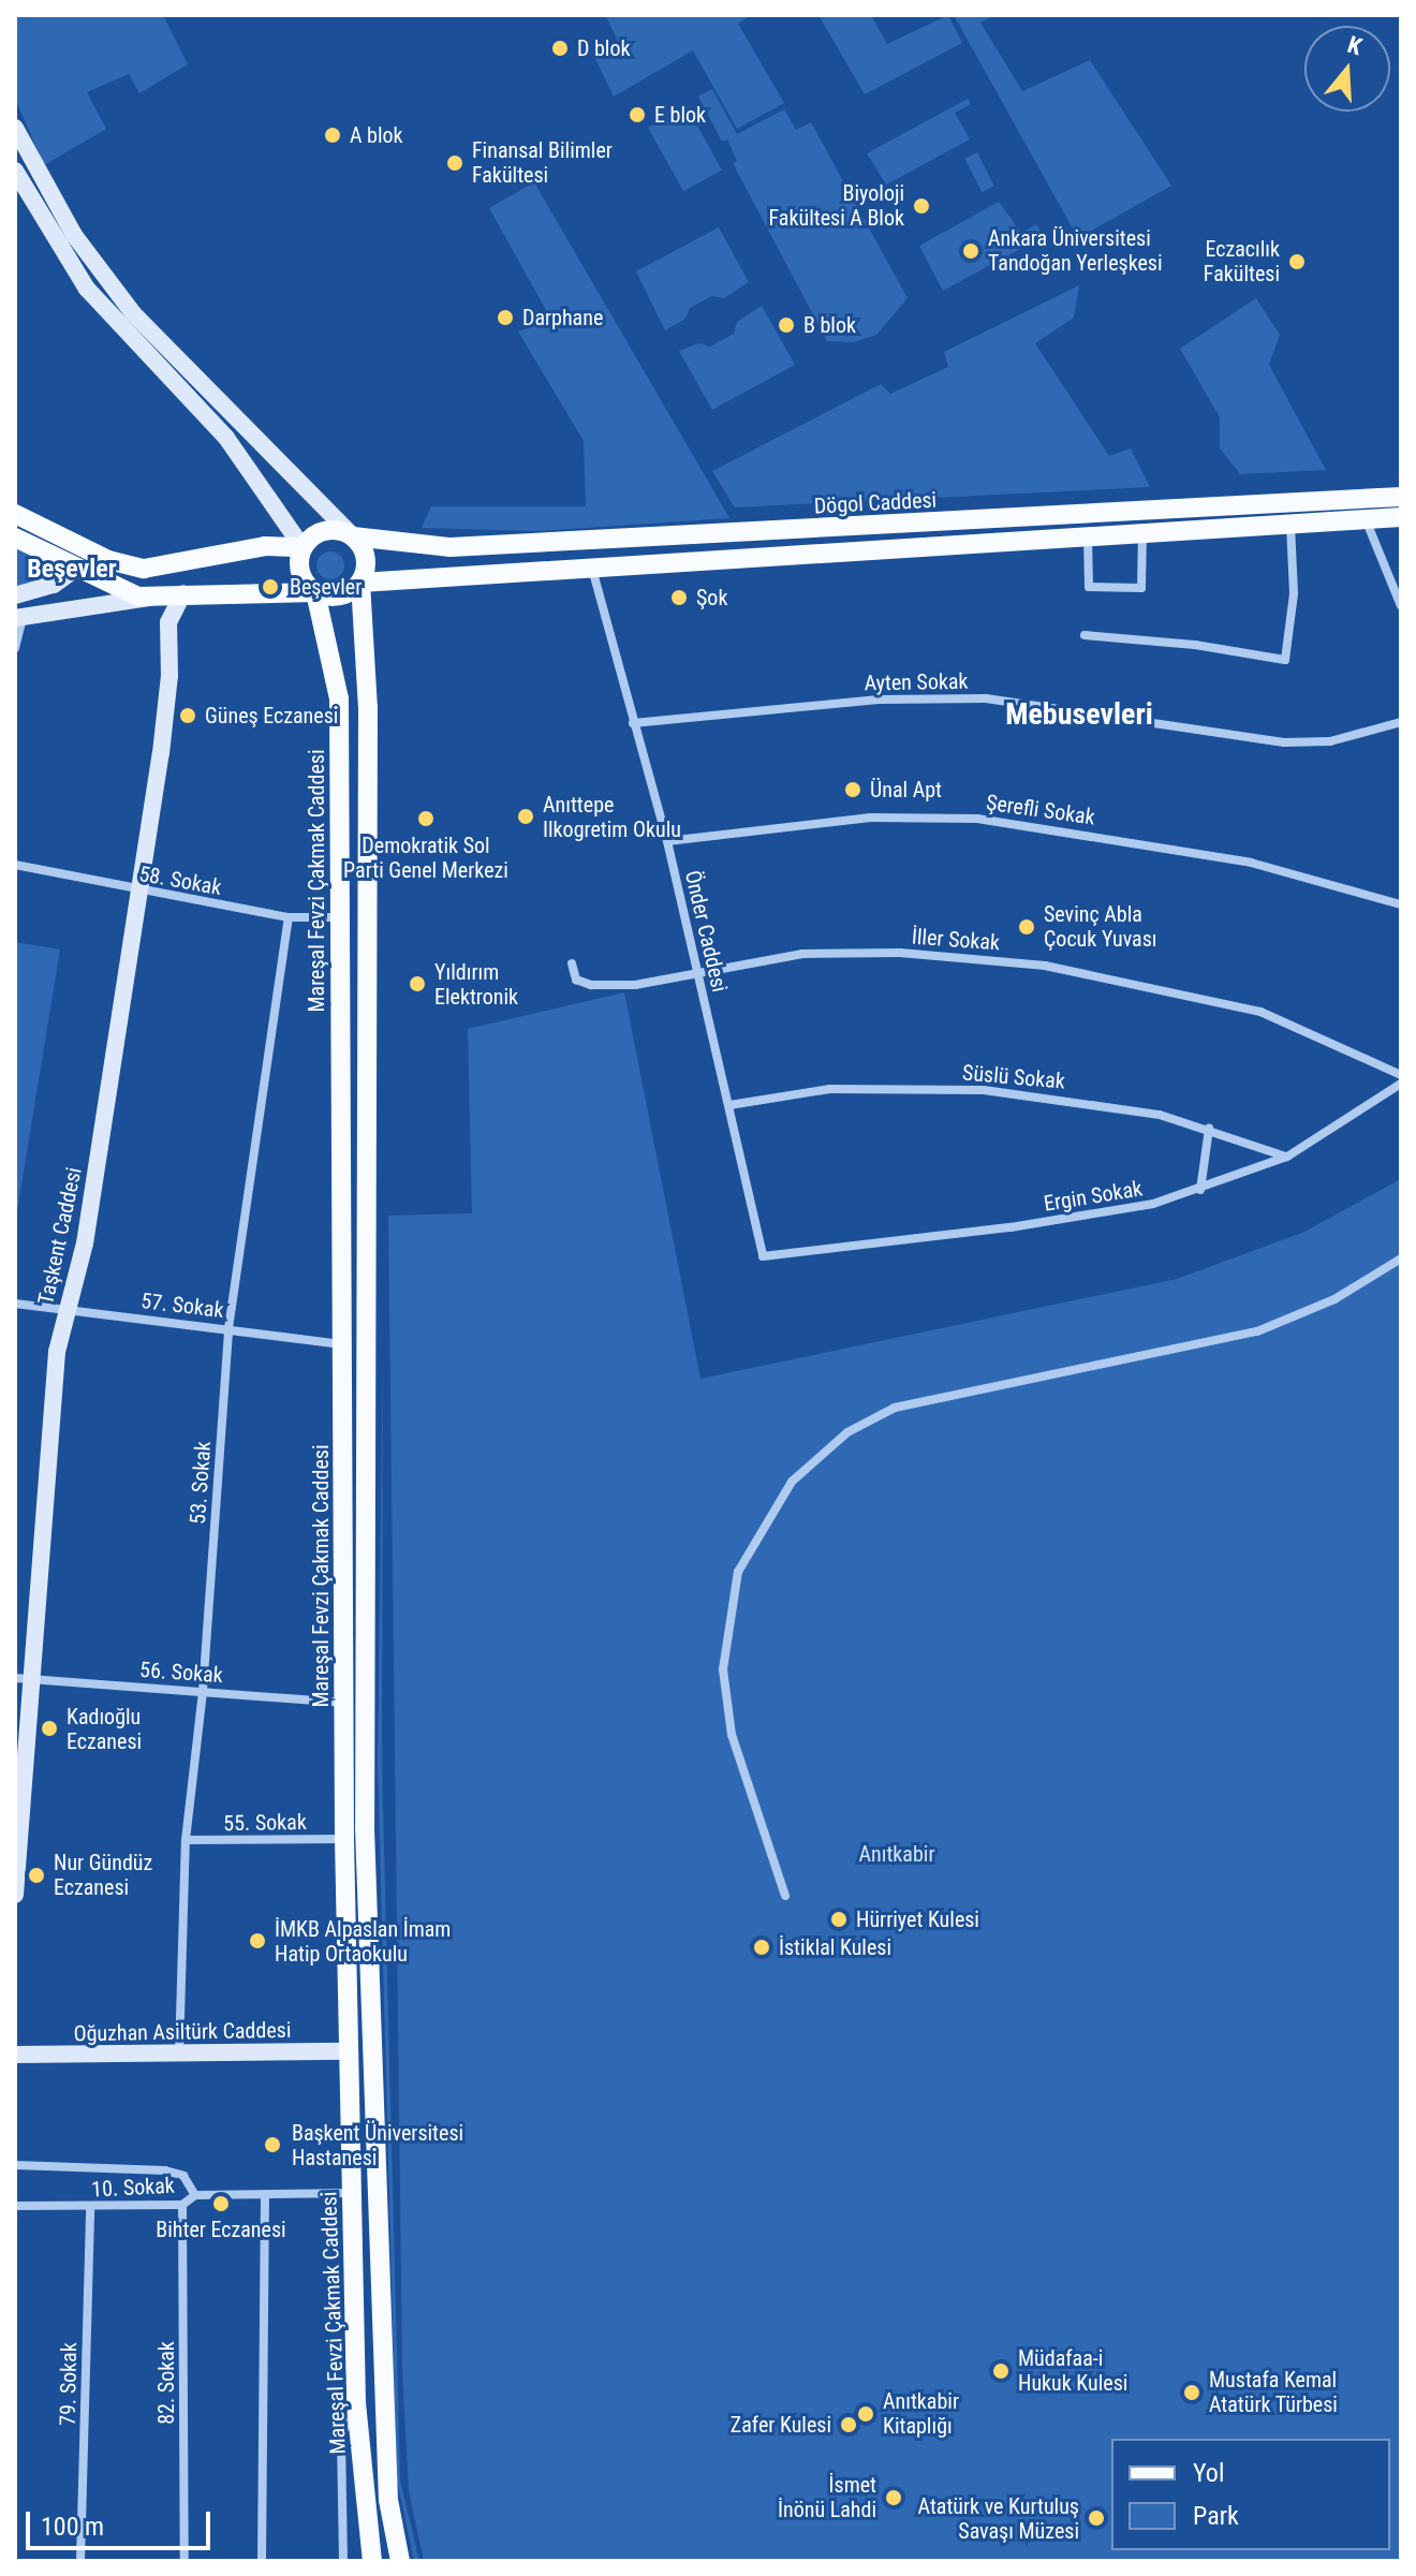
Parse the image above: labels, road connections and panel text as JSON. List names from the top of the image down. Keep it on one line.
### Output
{"streets":{"main road":["Dögol Caddesi","Mareşal Fevzi Çakmak Caddesi"],"street":["Ayten Sokak","Şerefli Sokak","58. Sokak","Önder Caddesi","İller Sokak","Süslü Sokak","Ergin Sokak","Taşkent Caddesi","57. Sokak","53. Sokak","56. Sokak","55. Sokak","Oğuzhan Asiltürk Caddesi","10. Sokak","82. Sokak","79. Sokak"]},"crossings":[["Dögol Caddesi","Mareşal Fevzi Çakmak Caddesi"],["Dögol Caddesi","Önder Caddesi"],["Ayten Sokak","Önder Caddesi"],["Şerefli Sokak","Önder Caddesi"],["58. Sokak","Mareşal Fevzi Çakmak Caddesi"],["58. Sokak","Taşkent Caddesi"],["58. Sokak","53. Sokak"],["Mareşal Fevzi Çakmak Caddesi","57. Sokak"],["Mareşal Fevzi Çakmak Caddesi","56. Sokak"],["Mareşal Fevzi Çakmak Caddesi","55. Sokak"],["Mareşal Fevzi Çakmak Caddesi","Oğuzhan Asiltürk Caddesi"],["Mareşal Fevzi Çakmak Caddesi","10. Sokak"],["Önder Caddesi","İller Sokak"],["Önder Caddesi","Süslü Sokak"],["Önder Caddesi","Ergin Sokak"],["Süslü Sokak","Ergin Sokak"],["Taşkent Caddesi","57. Sokak"],["Taşkent Caddesi","56. Sokak"],["57. Sokak","53. Sokak"],["53. Sokak","56. Sokak"],["53. Sokak","55. Sokak"],["53. Sokak","Oğuzhan Asiltürk Caddesi"],["10. Sokak","82. Sokak"],["10. Sokak","79. Sokak"]],"districts":["Beşevler","Mebusevleri"],"parks":["Anıtkabir"],"places":["D blok","E blok","A blok","Finansal Bilimler Fakültesi","Biyoloji Fakültesi A Blok","Ankara Üniversitesi Tandoğan Yerleşkesi","Eczacılık Fakültesi","Darphane","B blok","Beşevler","Şok","Güneş Eczanesi","Ünal Apt","Anıttepe Ilkogretim Okulu","Demokratik Sol Parti Genel Merkezi","Sevinç Abla Çocuk Yuvası","Yıldırım Elektronik","Kadıoğlu Eczanesi","Nur Gündüz Eczanesi","Hürriyet Kulesi","İMKB Alpaslan İmam Hatip Ortaokulu","İstiklal Kulesi","Başkent Üniversitesi Hastanesi","Bihter Eczanesi","Müdafaa-i Hukuk Kulesi","Mustafa Kemal Atatürk Türbesi","Anıtkabir Kitaplığı","Zafer Kulesi","İsmet İnönü Lahdi","Atatürk ve Kurtuluş Savaşı Müzesi"],"legend":["Yol","Park"],"scale_bar":"100 m","north":"top"}
